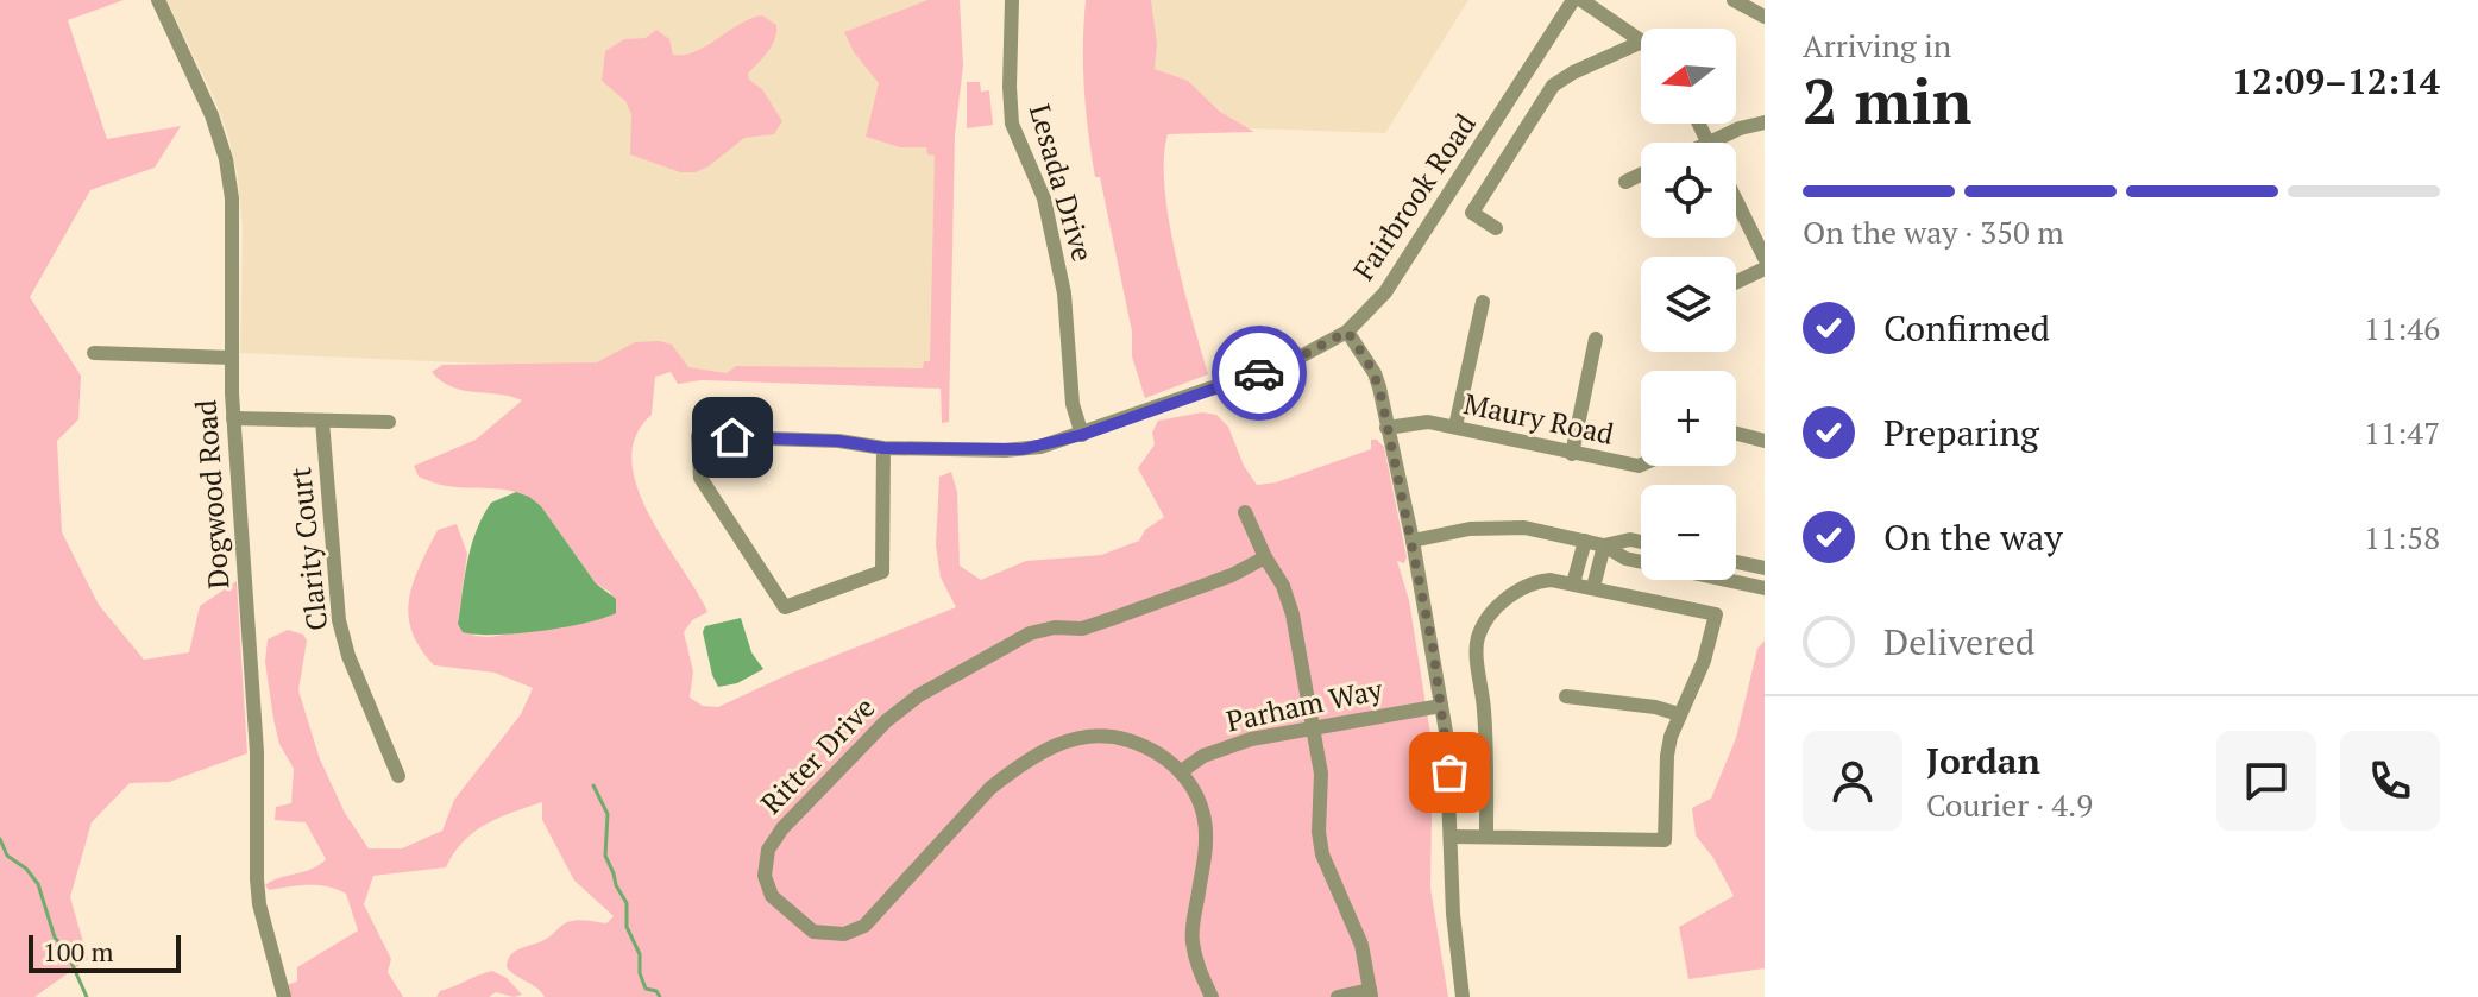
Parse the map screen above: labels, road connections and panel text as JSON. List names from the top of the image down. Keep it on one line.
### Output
{"streets":{"street":["Lesada Drive","Fairbrook Road","Maury Road","Dogwood Road","Clarity Court","Parham Way","Ritter Drive"]},"crossings":[["Lesada Drive","Fairbrook Road"],["Parham Way","Ritter Drive"]],"scale_bar":"100 m","north":"left","page":{"heading":["2 min","Arriving in","12:09–12:14"],"panel":["Jordan","Courier · 4.9"],"map_buttons":["+","−"],"bar":"On the way · 350 m","list":[["Confirmed","11:46"],["Preparing","11:47"],["On the way","11:58"],"Delivered"],"scale":"100 m"}}
